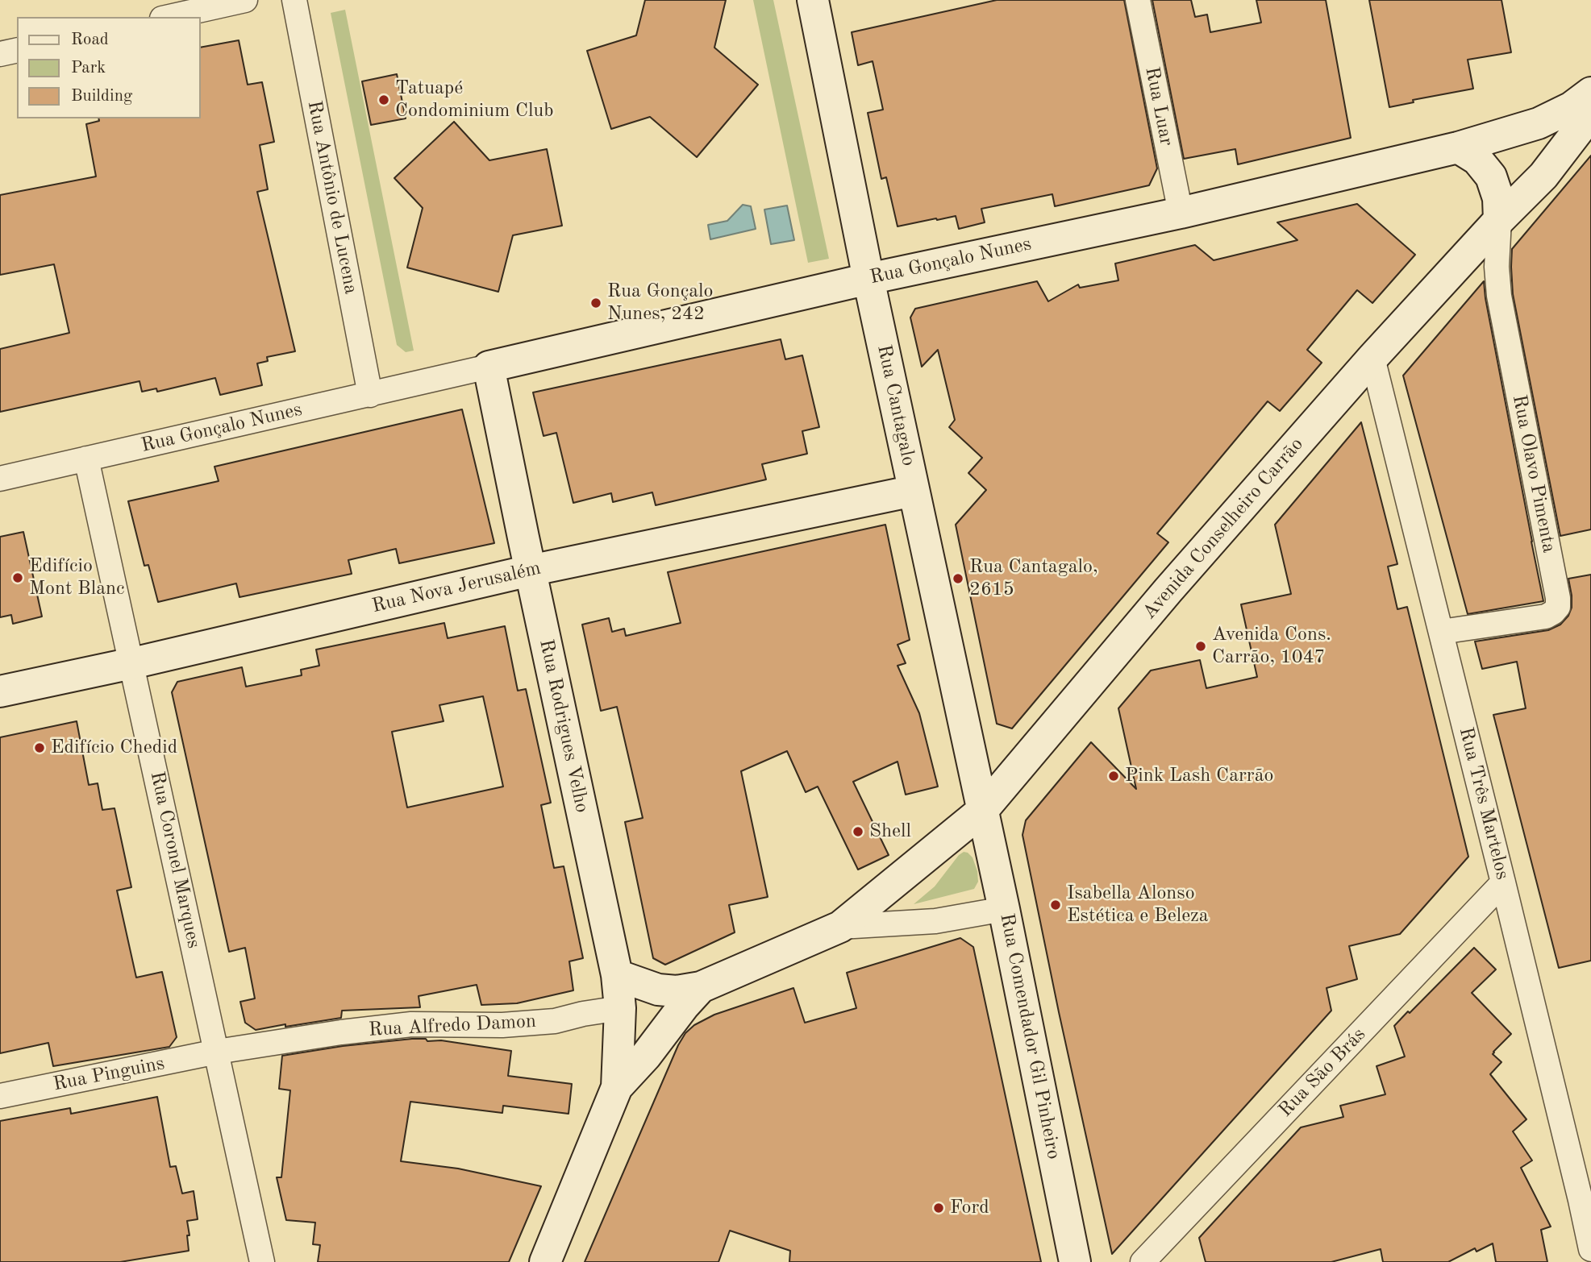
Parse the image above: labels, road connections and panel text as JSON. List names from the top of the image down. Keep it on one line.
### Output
{"streets":{"main road":["Rua Gonçalo Nunes","Rua Cantagalo","Avenida Conselheiro Carrão","Rua Nova Jerusalém","Rua Rodrigues Velho","Rua Comendador Gil Pinheiro"],"street":["Rua Luar","Rua Antônio de Lucena","Rua Olavo Pimenta","Rua Três Martelos","Rua Coronel Marques","Rua Alfredo Damon","Rua São Brás","Rua Pinguins"]},"crossings":[["Rua Luar","Rua Gonçalo Nunes"],["Rua Antônio de Lucena","Rua Gonçalo Nunes"],["Rua Gonçalo Nunes","Rua Cantagalo"],["Rua Gonçalo Nunes","Rua Rodrigues Velho"],["Rua Gonçalo Nunes","Rua Coronel Marques"],["Rua Cantagalo","Avenida Conselheiro Carrão"],["Rua Cantagalo","Rua Nova Jerusalém"],["Rua Cantagalo","Rua Comendador Gil Pinheiro"],["Rua Olavo Pimenta","Avenida Conselheiro Carrão"],["Rua Olavo Pimenta","Rua Três Martelos"],["Avenida Conselheiro Carrão","Rua Rodrigues Velho"],["Avenida Conselheiro Carrão","Rua Três Martelos"],["Avenida Conselheiro Carrão","Rua Comendador Gil Pinheiro"],["Rua Nova Jerusalém","Rua Rodrigues Velho"],["Rua Nova Jerusalém","Rua Coronel Marques"],["Rua Rodrigues Velho","Rua Alfredo Damon"],["Rua Três Martelos","Rua São Brás"],["Rua Coronel Marques","Rua Alfredo Damon"],["Rua Coronel Marques","Rua Pinguins"],["Rua Alfredo Damon","Rua Pinguins"]],"places":["Tatuapé Condominium Club","Rua Gonçalo Nunes, 242","Edifício Mont Blanc","Rua Cantagalo, 2615","Avenida Cons. Carrão, 1047","Edifício Chedid","Pink Lash Carrão","Shell","Isabella Alonso Estética e Beleza","Ford"],"legend":["Road","Park","Building"]}
